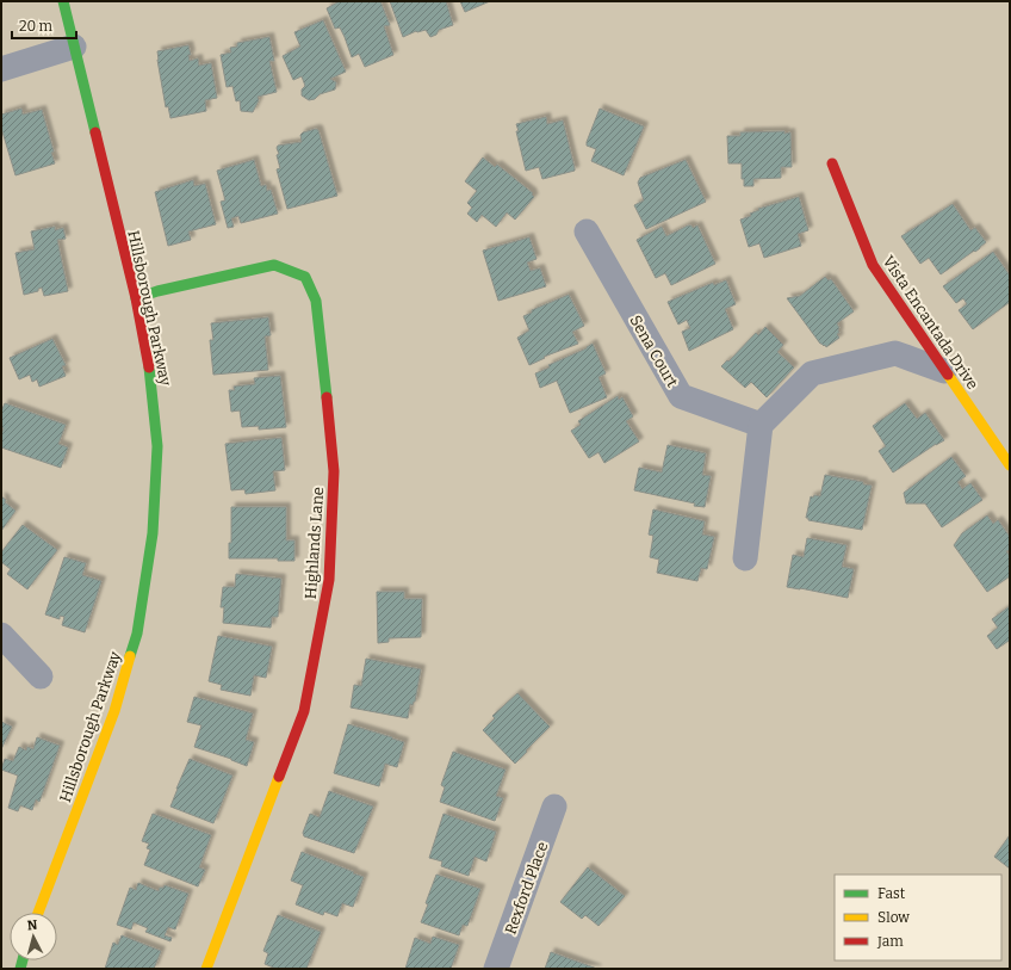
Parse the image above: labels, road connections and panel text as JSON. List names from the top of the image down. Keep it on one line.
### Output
{"streets":{"street":["Hillsborough Parkway","Vista Encantada Drive","Sena Court","Highlands Lane","Rexford Place"]},"crossings":[["Hillsborough Parkway","Highlands Lane"]],"legend":["Fast","Slow","Jam"],"scale_bar":"20 m","north":"top"}
